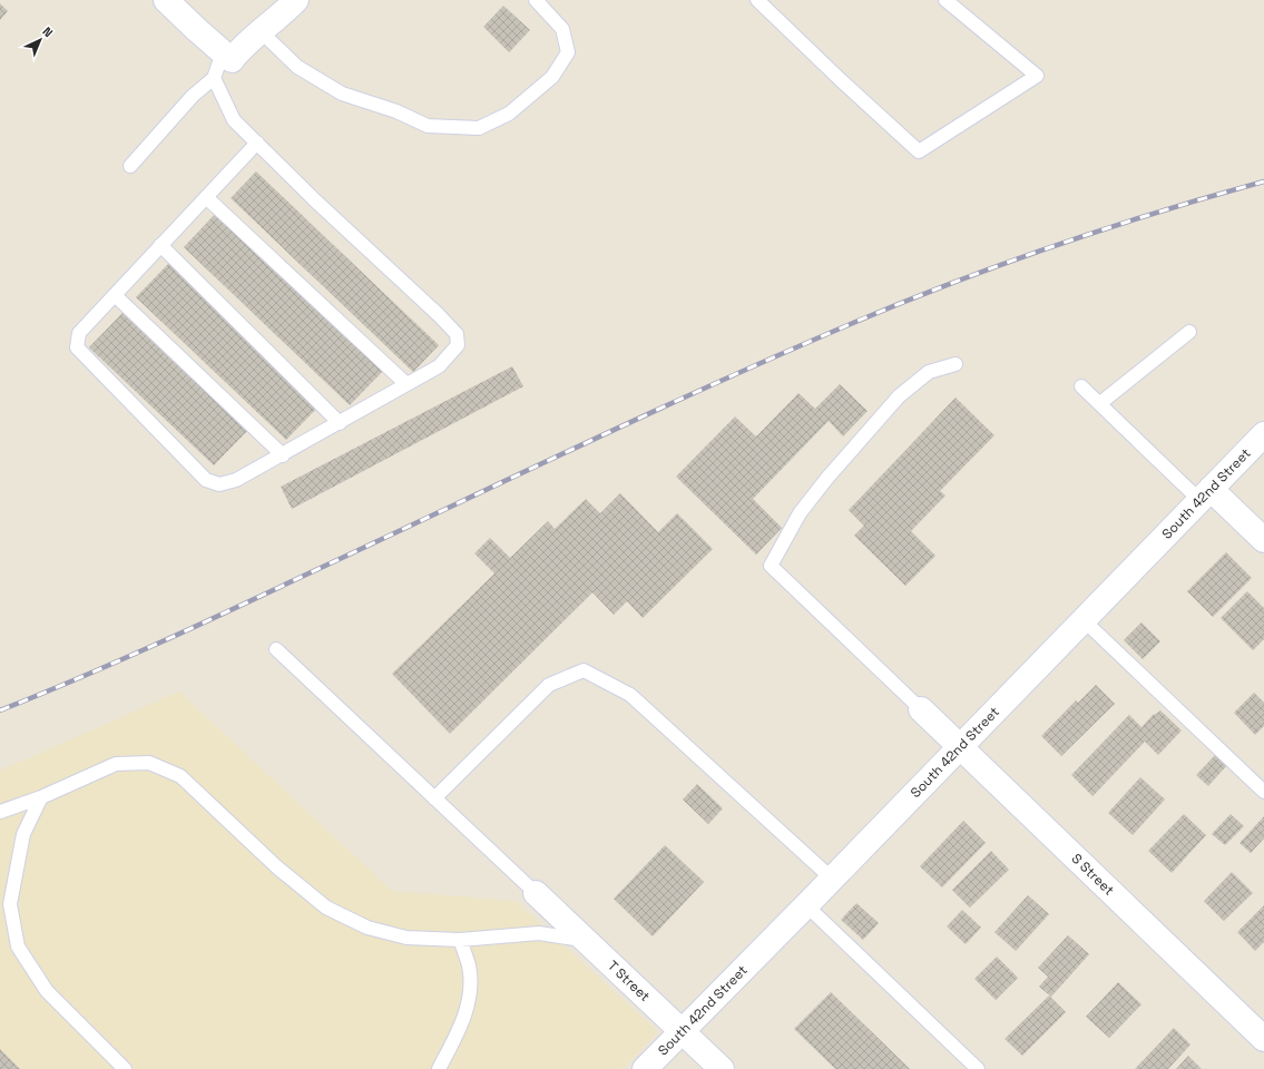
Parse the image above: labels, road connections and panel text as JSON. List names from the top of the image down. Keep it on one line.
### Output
{"streets":{"street":["South 42nd Street","S Street","T Street"]},"crossings":[["South 42nd Street","S Street"],["South 42nd Street","T Street"]],"north":"top right"}
